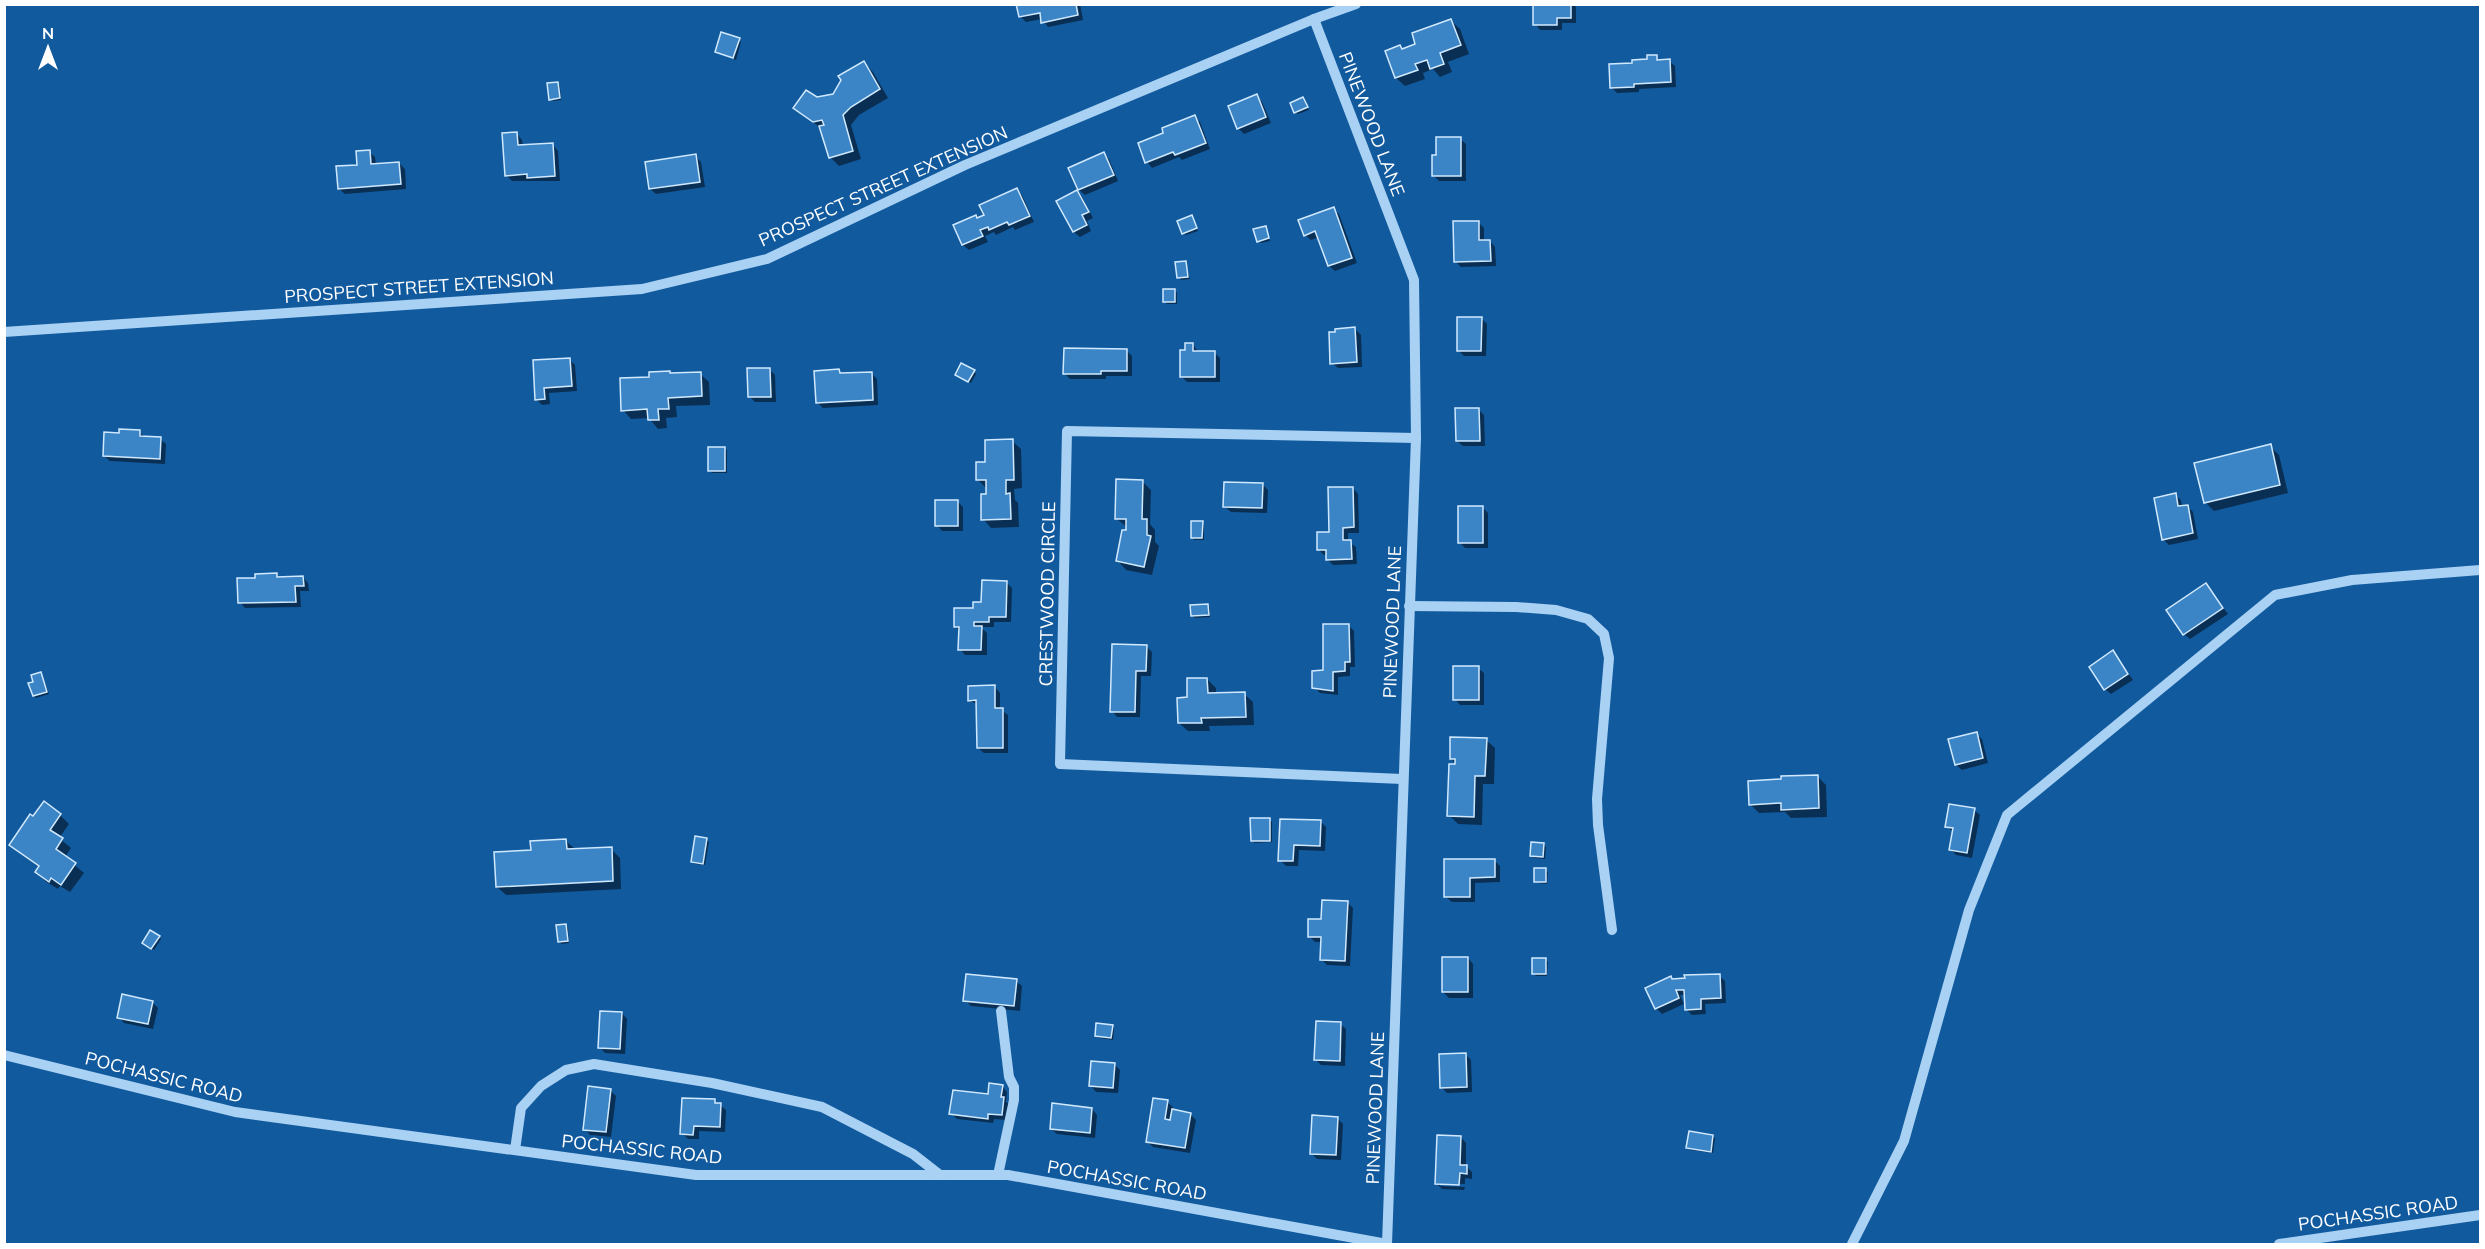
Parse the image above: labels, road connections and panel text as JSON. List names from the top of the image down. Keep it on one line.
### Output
{"streets":{"street":["PINEWOOD LANE","PROSPECT STREET EXTENSION","CRESTWOOD CIRCLE","POCHASSIC ROAD"]},"crossings":[["PINEWOOD LANE","PROSPECT STREET EXTENSION"],["PINEWOOD LANE","CRESTWOOD CIRCLE"],["PINEWOOD LANE","POCHASSIC ROAD"]],"north":"top"}
